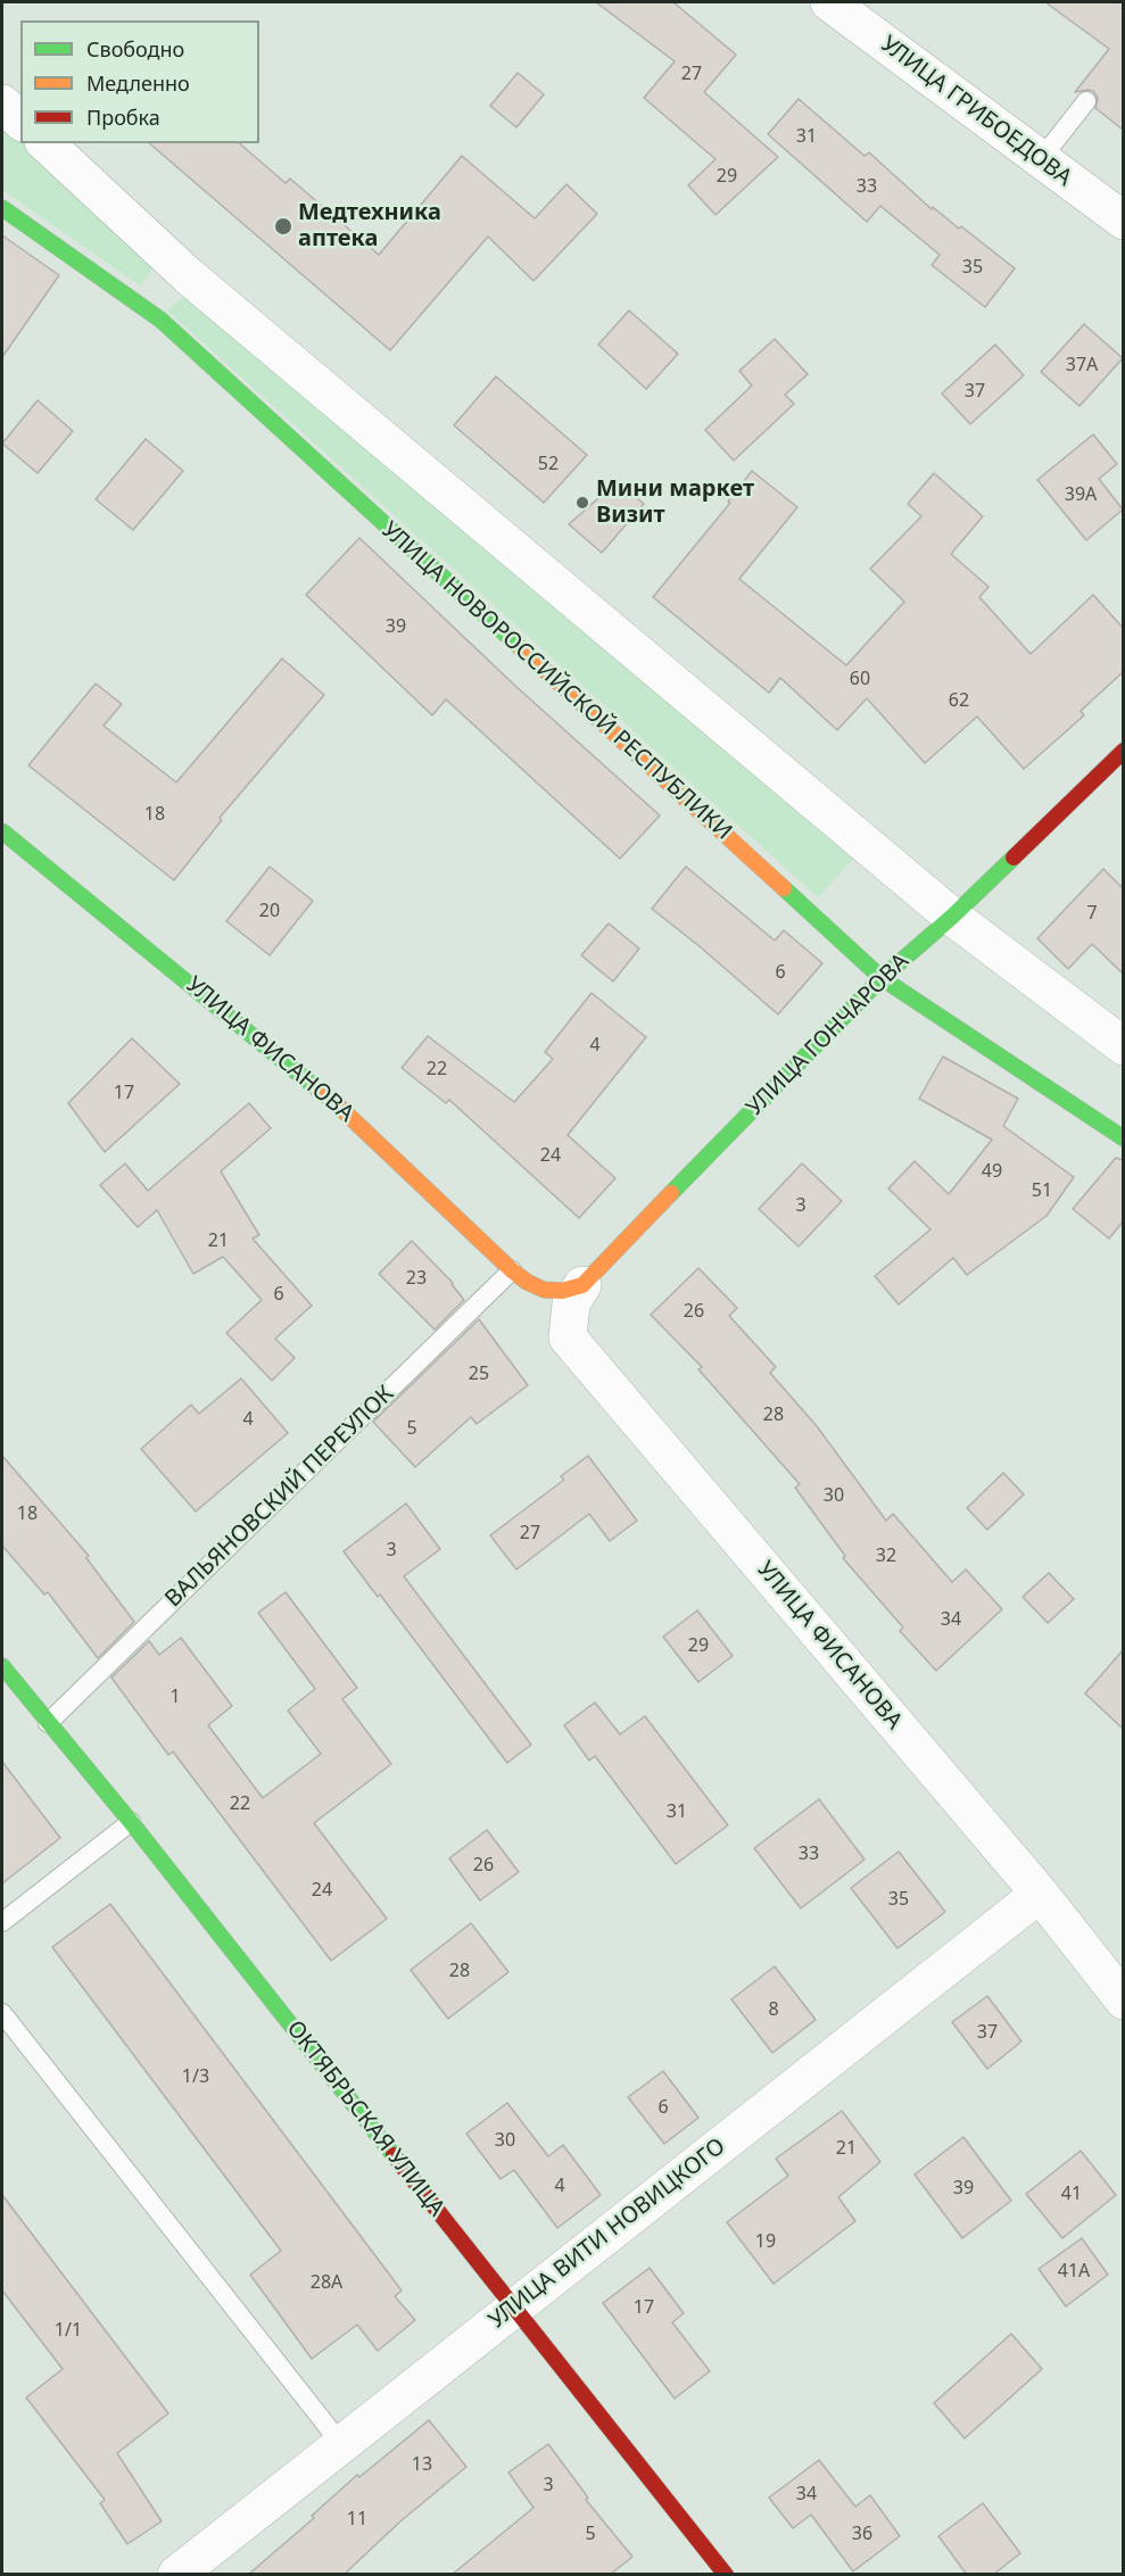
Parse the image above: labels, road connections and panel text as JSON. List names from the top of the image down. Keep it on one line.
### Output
{"streets":{"street":["УЛИЦА ГРИБОЕДОВА","УЛИЦА НОВОРОССИЙСКОЙ РЕСПУБЛИКИ","УЛИЦА ГОНЧАРОВА","УЛИЦА ФИСАНОВА","ОКТЯБРЬСКАЯ УЛИЦА","УЛИЦА ВИТИ НОВИЦКОГО"],"lane":["ВАЛЬЯНОВСКИЙ ПЕРЕУЛОК"]},"crossings":[["УЛИЦА НОВОРОССИЙСКОЙ РЕСПУБЛИКИ","УЛИЦА ГОНЧАРОВА"],["УЛИЦА ФИСАНОВА","ВАЛЬЯНОВСКИЙ ПЕРЕУЛОК"],["УЛИЦА ФИСАНОВА","УЛИЦА ВИТИ НОВИЦКОГО"],["ВАЛЬЯНОВСКИЙ ПЕРЕУЛОК","ОКТЯБРЬСКАЯ УЛИЦА"],["ОКТЯБРЬСКАЯ УЛИЦА","УЛИЦА ВИТИ НОВИЦКОГО"]],"places":["Медтехника аптека","Мини маркет Визит"],"house_numbers":["27","31","29","33","35","37А","37","52","39А","39","60","62","18","20","7","6","4","22","17","24","49","51","3","21","23","6","26","25","28","4","5","30","18","27","3","32","34","29","1","22","31","33","26","24","35","28","8","37","1/3","6","30","21","4","39","41","19","41А","28А","17","1/1","13","3","34","11","5","36"],"legend":["Свободно","Медленно","Пробка"]}
